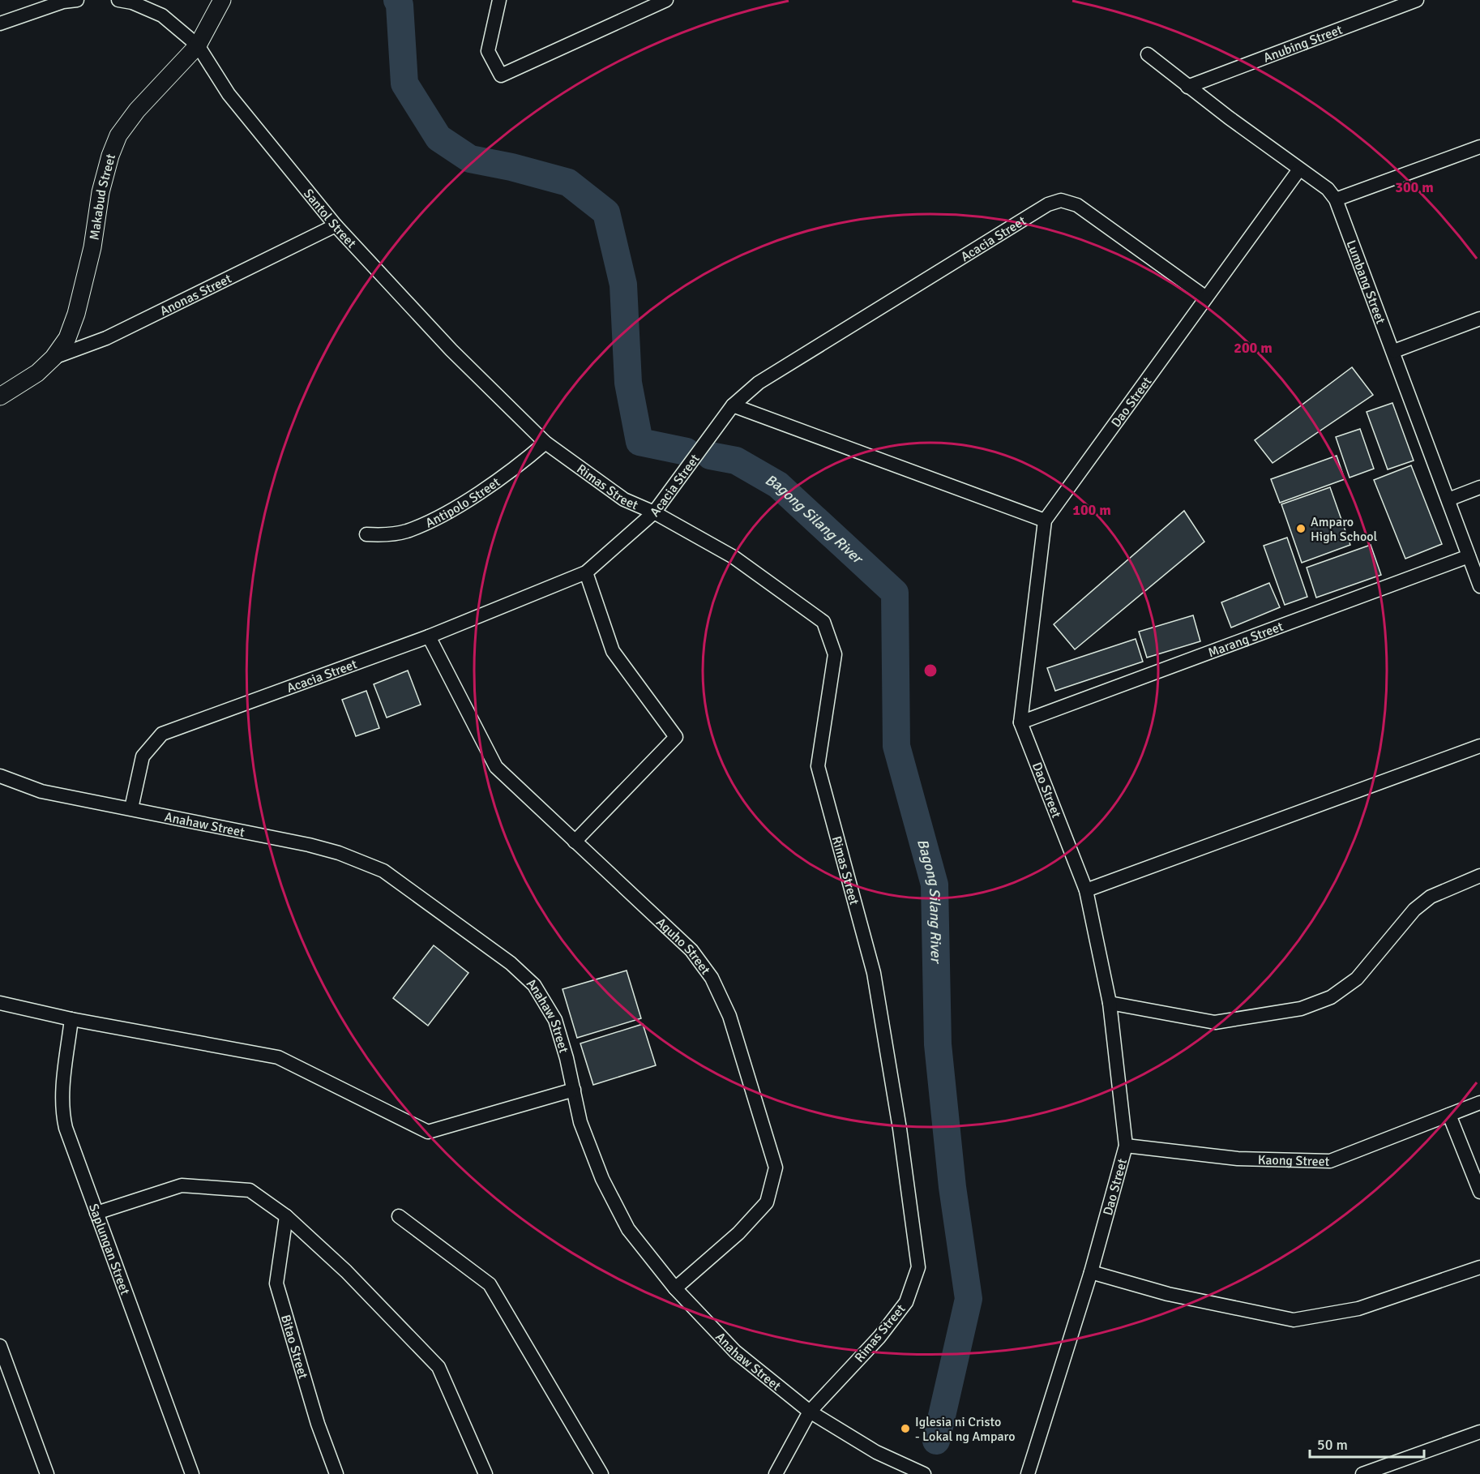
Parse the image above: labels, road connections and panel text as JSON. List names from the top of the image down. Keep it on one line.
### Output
{"streets":{"street":["Anubing Street","Makabud Street","Santol Street","Acacia Street","Lumbang Street","Anonas Street","Dao Street","Rimas Street","Antipolo Street","Marang Street","Anahaw Street","Aguho Street","Kaong Street","Saplungan Street","Bitao Street"]},"crossings":[["Anubing Street","Lumbang Street"],["Makabud Street","Santol Street"],["Makabud Street","Anonas Street"],["Santol Street","Anonas Street"],["Santol Street","Rimas Street"],["Santol Street","Antipolo Street"],["Acacia Street","Dao Street"],["Acacia Street","Rimas Street"],["Acacia Street","Anahaw Street"],["Acacia Street","Aguho Street"],["Lumbang Street","Dao Street"],["Lumbang Street","Marang Street"],["Dao Street","Marang Street"],["Dao Street","Kaong Street"],["Rimas Street","Antipolo Street"],["Rimas Street","Anahaw Street"],["Anahaw Street","Aguho Street"]],"water":["Bagong Silang River"],"places":["Amparo High School","Iglesia ni Cristo - Lokal ng Amparo"],"scale_bar":"50 m","rings":["300 m","200 m","100 m"]}
